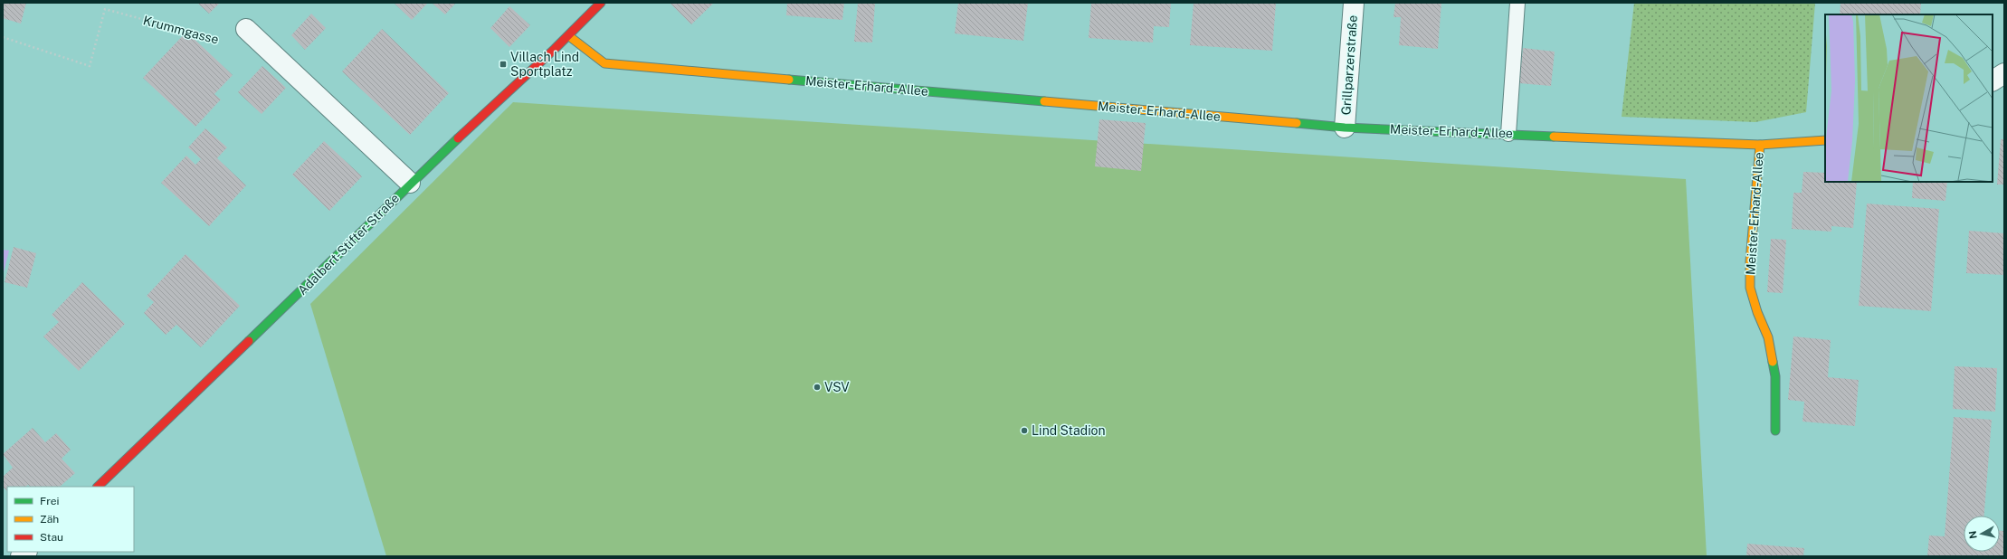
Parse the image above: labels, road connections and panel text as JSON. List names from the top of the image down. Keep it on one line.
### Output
{"streets":{"street":["Grillparzerstraße","Meister-Erhard-Allee","Adalbert-Stifter-Straße"],"path":["Krummgasse"]},"crossings":[["Grillparzerstraße","Meister-Erhard-Allee"],["Meister-Erhard-Allee","Adalbert-Stifter-Straße"]],"places":{"transit":["Villach Lind Sportplatz"],"other":["VSV","Lind Stadion"]},"legend":["Frei","Zäh","Stau"],"north":"left"}
